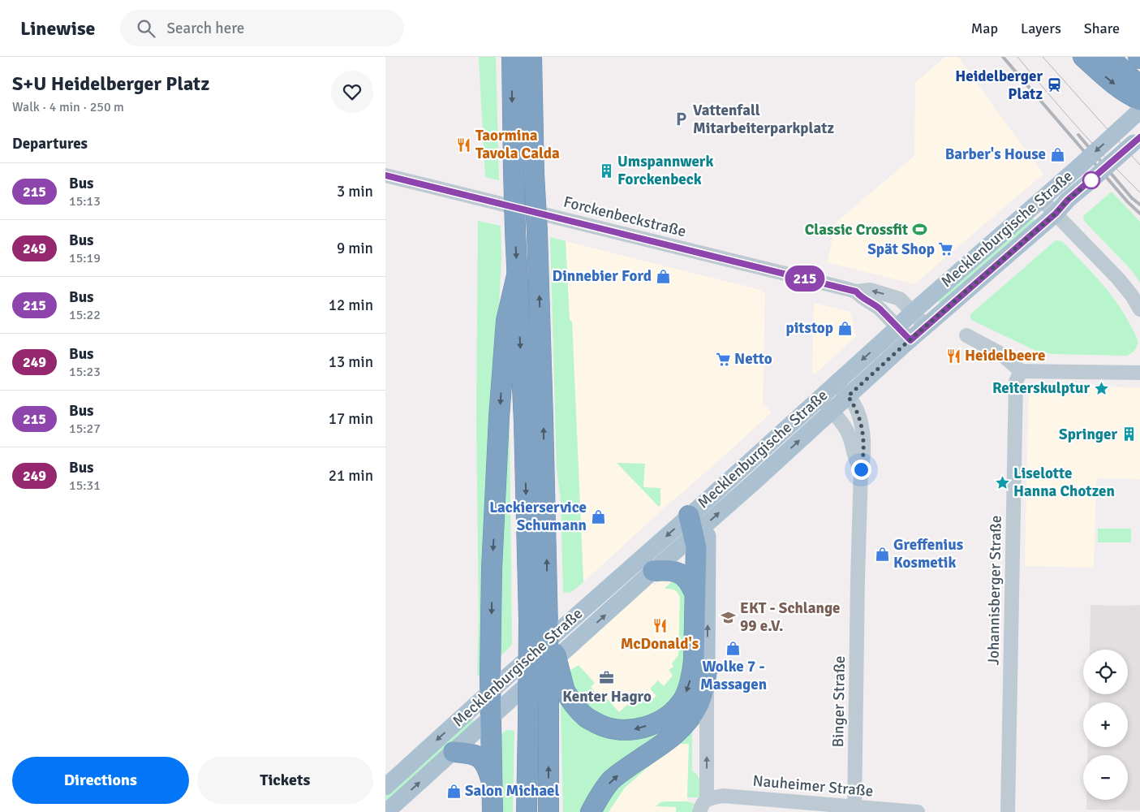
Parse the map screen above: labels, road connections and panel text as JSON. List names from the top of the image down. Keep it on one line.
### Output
{"streets":{"main road":["Mecklenburgische Straße"],"street":["Forckenbeckstraße","Johannisberger Straße","Binger Straße","Nauheimer Straße"]},"crossings":[["Forckenbeckstraße","Mecklenburgische Straße"],["Mecklenburgische Straße","Binger Straße"],["Binger Straße","Nauheimer Straße"]],"places":{"station":["Heidelberger Platz"],"parking":["Vattenfall Mitarbeiterparkplatz"],"restaurant":["Taormina Tavola Calda","Heidelbeere","McDonald's"],"shop":["Barber's House","Dinnebier Ford","pitstop","Lackierservice Schumann","Greffenius Kosmetik","Wolke 7 - Massagen","Salon Michael"],"building":["Umspannwerk Forckenbeck","Springer"],"sports":["Classic Crossfit"],"supermarket":["Spät Shop","Netto"],"place":["Reiterskulptur","Liselotte Hanna Chotzen"],"school or university":["EKT - Schlange 99 e.V."],"office":["Kenter Hagro"]},"lines":["bus line 215"],"page":{"header":"Linewise","search":"Search here","nav":["Map","Layers","Share"],"heading":[["S+U Heidelberger Platz","Walk · 4 min · 250 m"],"Departures"],"on_map":"215","list":[{"mark":"215","name":"Bus","note":"15:13","value":"3 min"},{"mark":"249","name":"Bus","note":"15:19","value":"9 min"},{"mark":"215","name":"Bus","note":"15:22","value":"12 min"},{"mark":"249","name":"Bus","note":"15:23","value":"13 min"},{"mark":"215","name":"Bus","note":"15:27","value":"17 min"},{"mark":"249","name":"Bus","note":"15:31","value":"21 min"}],"map_buttons":["+","−"],"buttons":["Directions","Tickets"]}}
